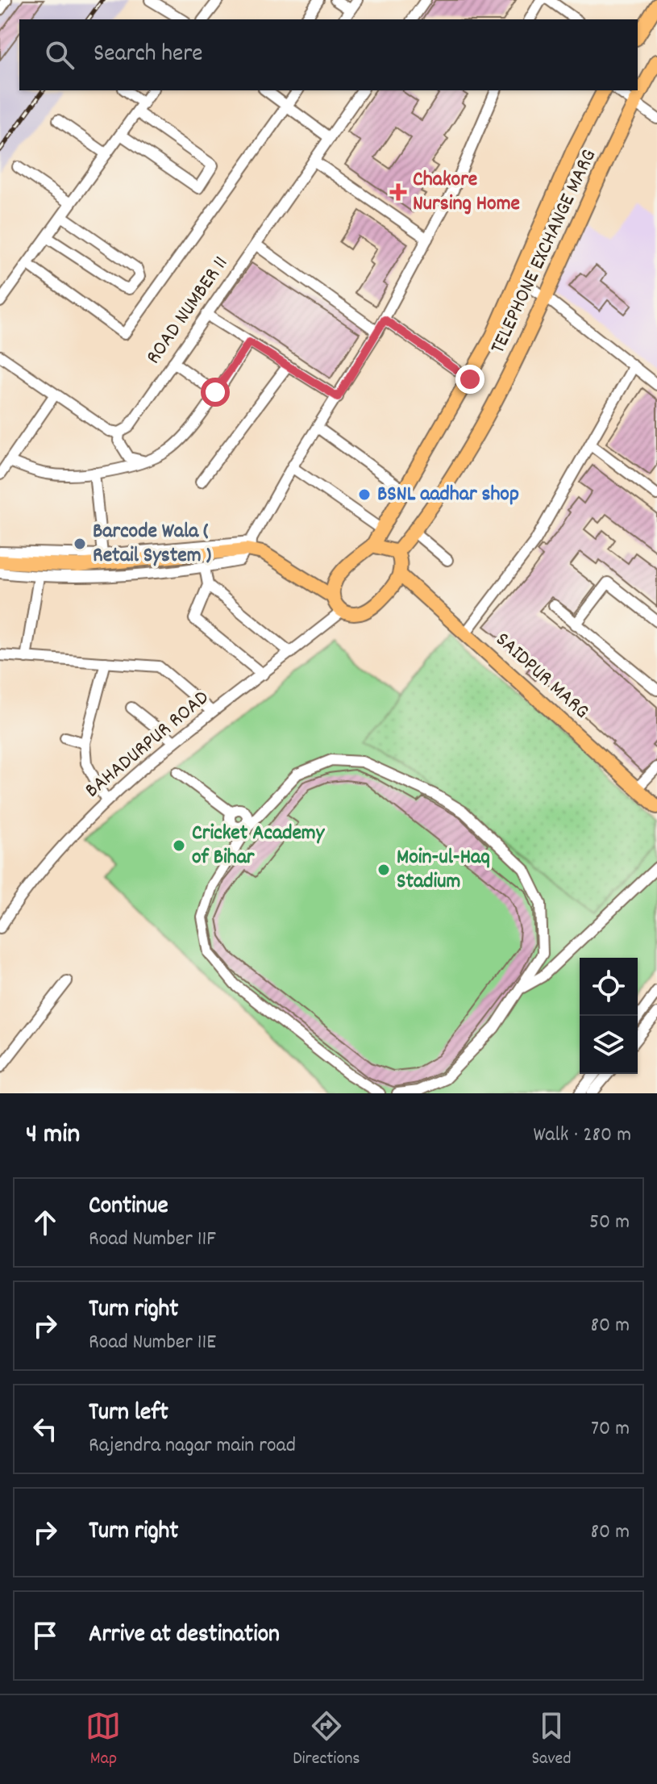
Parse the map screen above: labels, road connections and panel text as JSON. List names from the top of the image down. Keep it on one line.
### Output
{"streets":{"main road":["TELEPHONE EXCHANGE MARG","SAIDPUR MARG"],"street":["ROAD NUMBER 11","BAHADURPUR ROAD"]},"crossings":[["TELEPHONE EXCHANGE MARG","SAIDPUR MARG"],["TELEPHONE EXCHANGE MARG","BAHADURPUR ROAD"],["SAIDPUR MARG","BAHADURPUR ROAD"]],"places":{"health":["Chakore Nursing Home"],"other":["BSNL aadhar shop","Barcode Wala ( Retail System )","Cricket Academy of Bihar","Moin-ul-Haq Stadium"]},"page":{"search":"Search here","heading":["4 min","Walk · 280 m"],"list":[["Continue","Road Number 11F","50 m"],["Turn right","Road Number 11E","80 m"],["Turn left","Rajendra nagar main road","70 m"],["Turn right","80 m"],"Arrive at destination"],"nav":["Map","Directions","Saved"]}}
